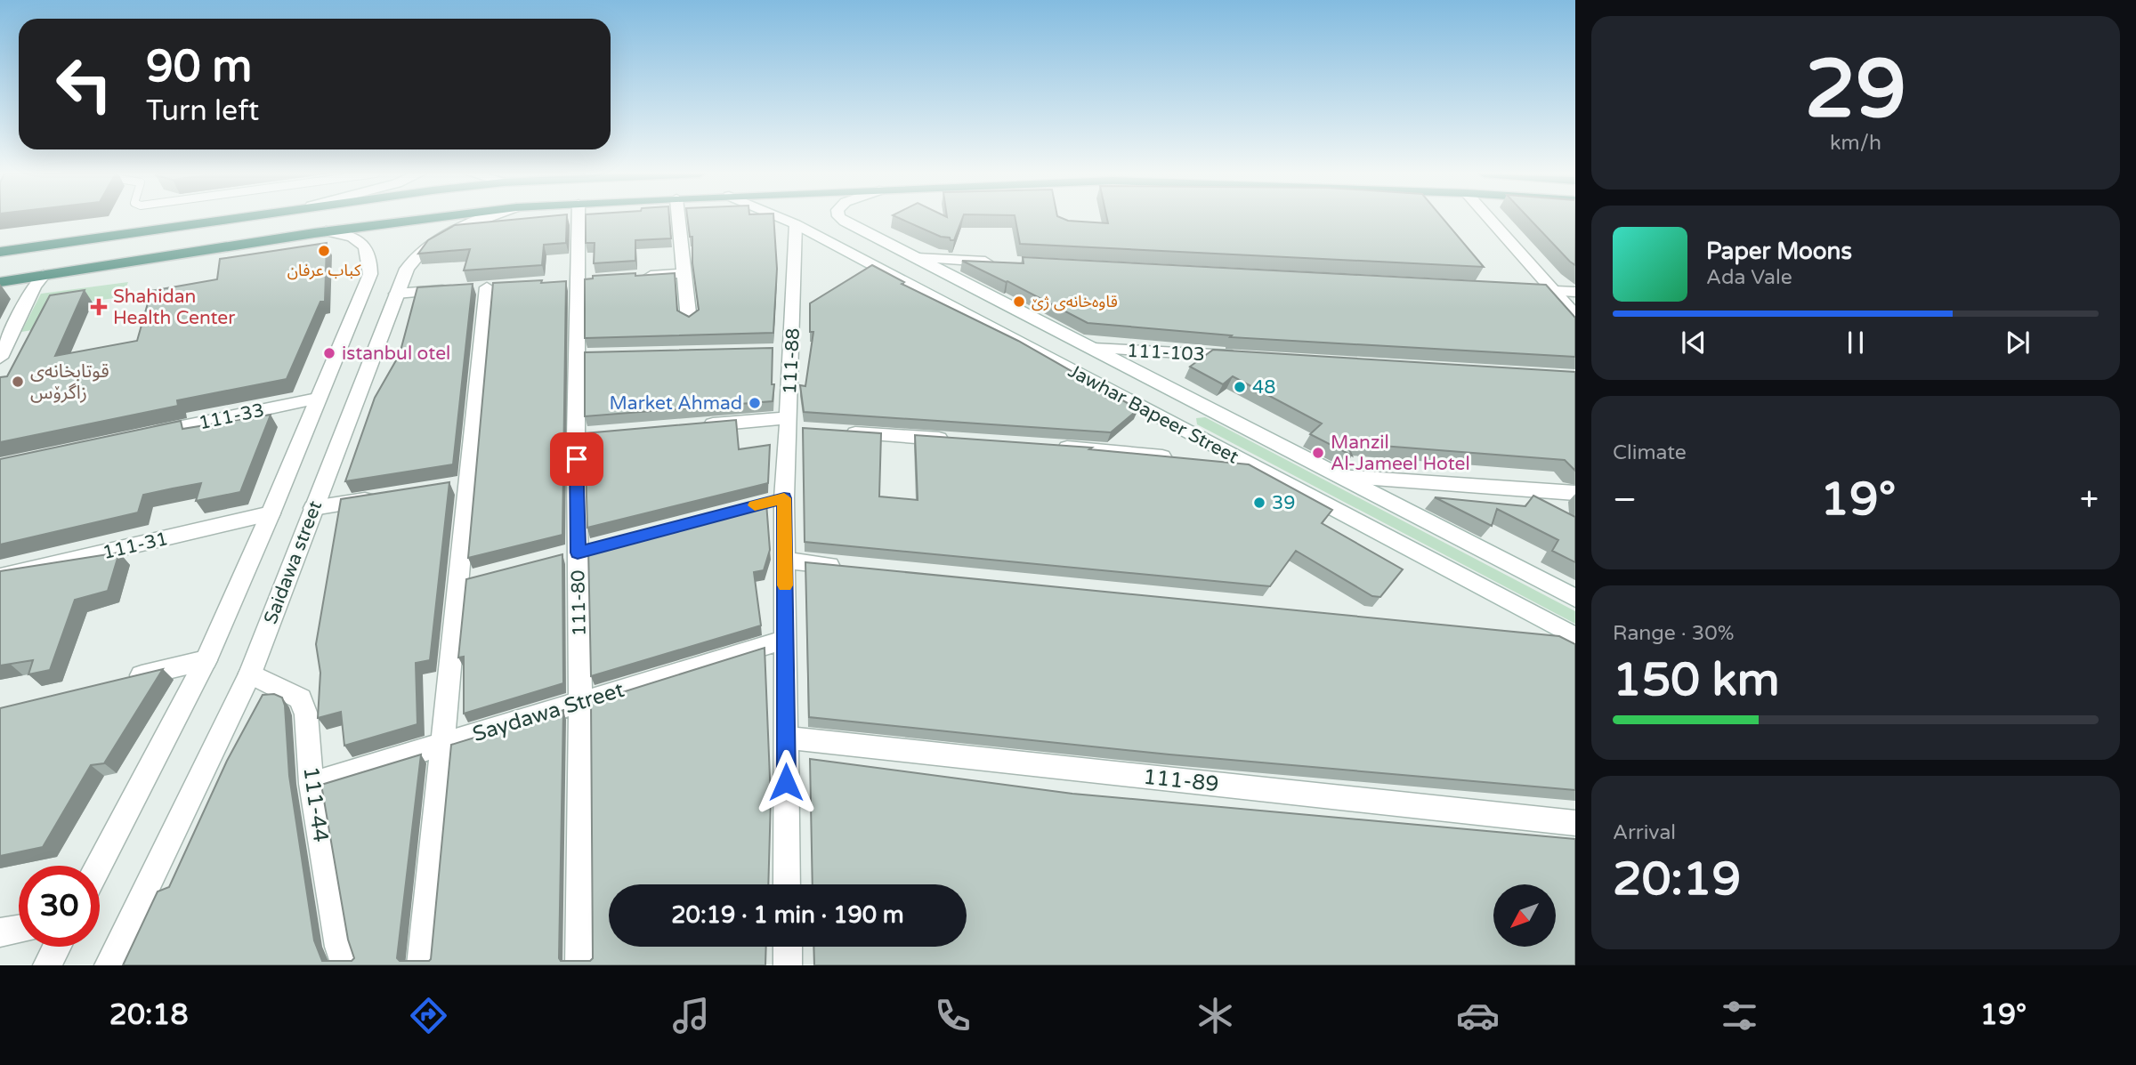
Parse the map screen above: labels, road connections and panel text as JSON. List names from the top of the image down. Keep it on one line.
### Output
{"streets":{"street":["111-103","111-88","Jawhar Bapeer Street","111-33","111-31","Saidawa street","111-80","Saydawa Street","111-89","111-44"]},"crossings":[["111-103","Jawhar Bapeer Street"],["111-88","Jawhar Bapeer Street"],["111-88","Saydawa Street"],["111-88","111-89"],["111-33","Saidawa street"],["111-31","Saidawa street"],["Saidawa street","111-44"],["111-80","Saydawa Street"],["Saydawa Street","111-44"]],"places":{"other":["كباب عرفان","قاوەخانەی ژێ","istanbul otel","قوتابخانەی زاگرۆس","48","Market Ahmad","Manzil Al-Jameel Hotel","39"],"health":["Shahidan Health Center"]},"north":"bottom left","page":{"tile":[["29","km/h"],"Climate",["Range · 30%","150 km"],["Arrival","20:19"]],"turn":["90 m","Turn left"],"song":["Paper Moons","Ada Vale"],"heat":["−","19°","+"],"limit":"30","trip":"20:19 · 1 min · 190 m","tabs":["20:18","19°"]}}
